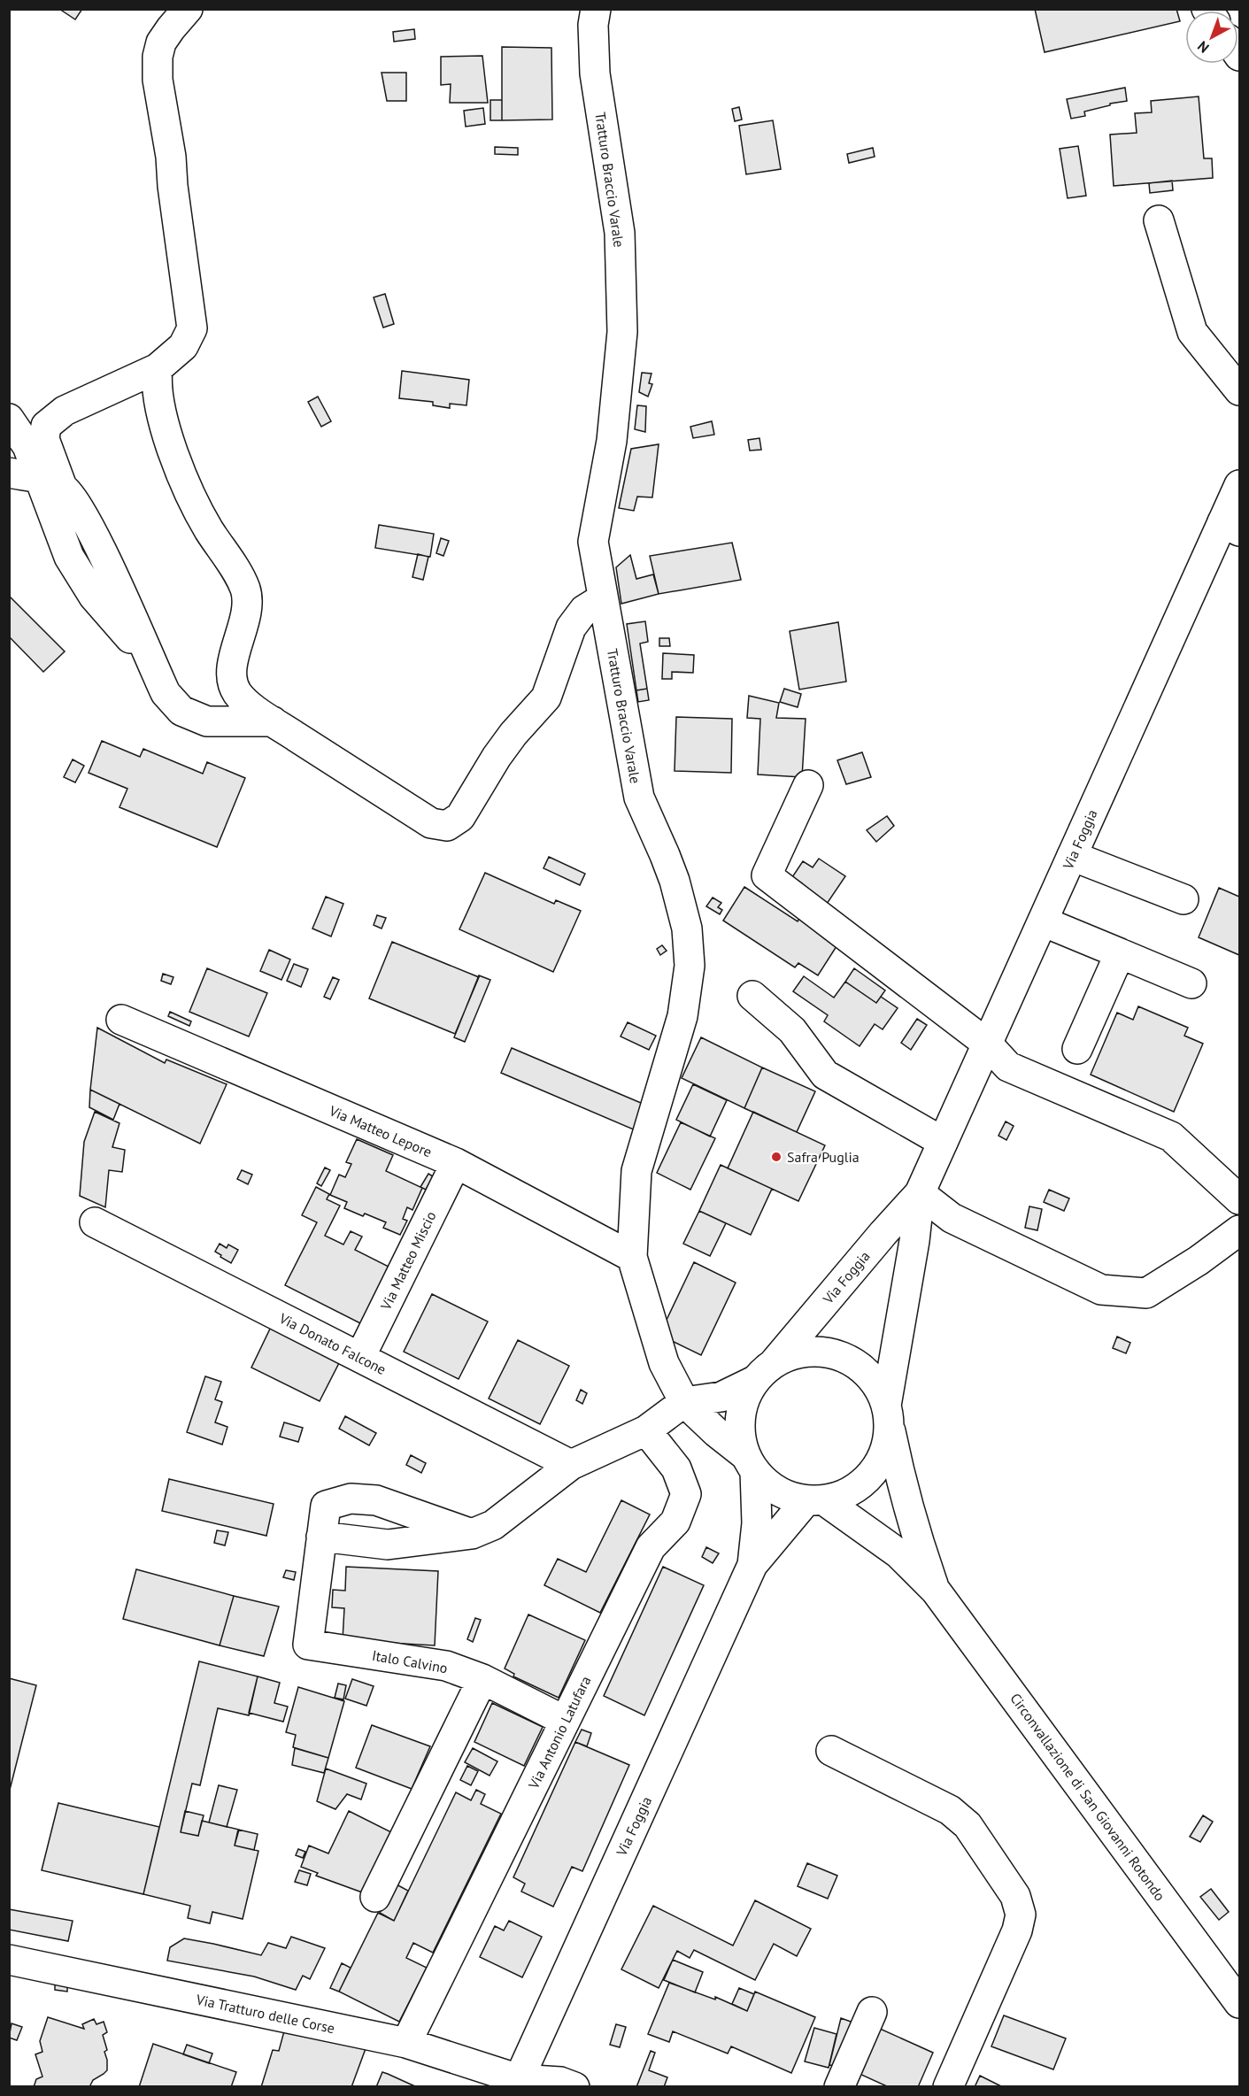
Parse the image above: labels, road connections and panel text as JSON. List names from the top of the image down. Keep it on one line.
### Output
{"streets":{"street":["Tratturo Braccio Varale","Via Foggia","Via Matteo Lepore","Via Matteo Miscio","Via Donato Falcone","Italo Calvino","Via Antonio Latufara","Circonvallazione di San Giovanni Rotondo","Via Tratturo delle Corse"]},"crossings":[["Tratturo Braccio Varale","Via Foggia"],["Tratturo Braccio Varale","Via Matteo Lepore"],["Tratturo Braccio Varale","Circonvallazione di San Giovanni Rotondo"],["Via Foggia","Circonvallazione di San Giovanni Rotondo"],["Via Foggia","Via Tratturo delle Corse"],["Via Matteo Lepore","Via Matteo Miscio"],["Via Matteo Miscio","Via Donato Falcone"],["Italo Calvino","Via Antonio Latufara"],["Via Antonio Latufara","Via Tratturo delle Corse"]],"places":["Safra Puglia"],"north":"bottom left"}
